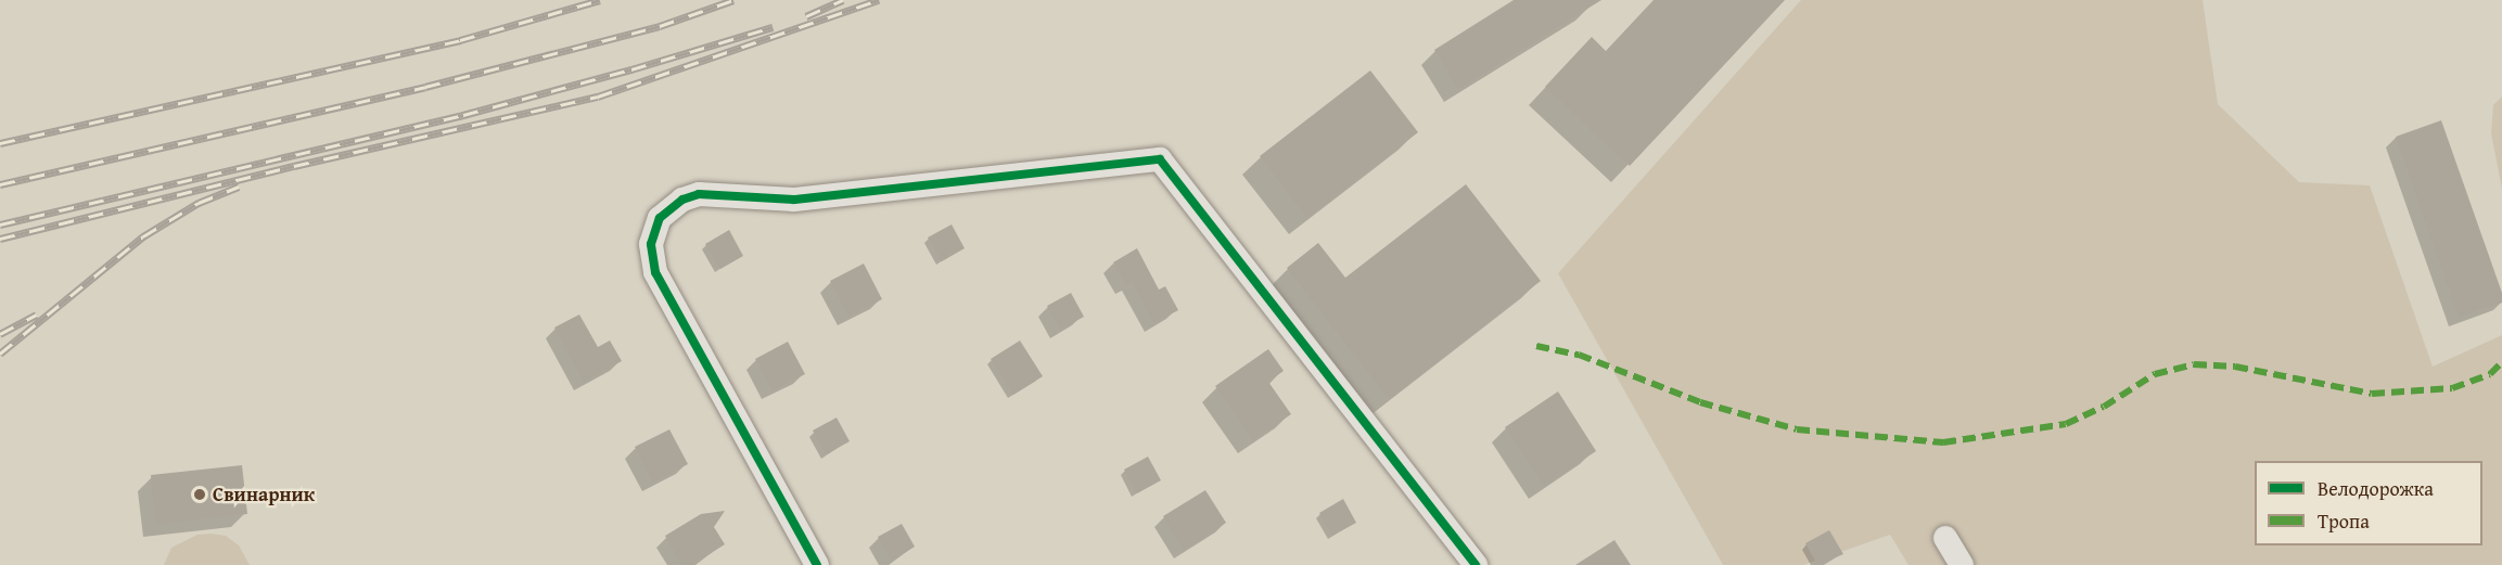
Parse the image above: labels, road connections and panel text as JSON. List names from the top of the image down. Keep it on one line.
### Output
{"places":["Свинарник"],"legend":["Велодорожка","Тропа"]}
